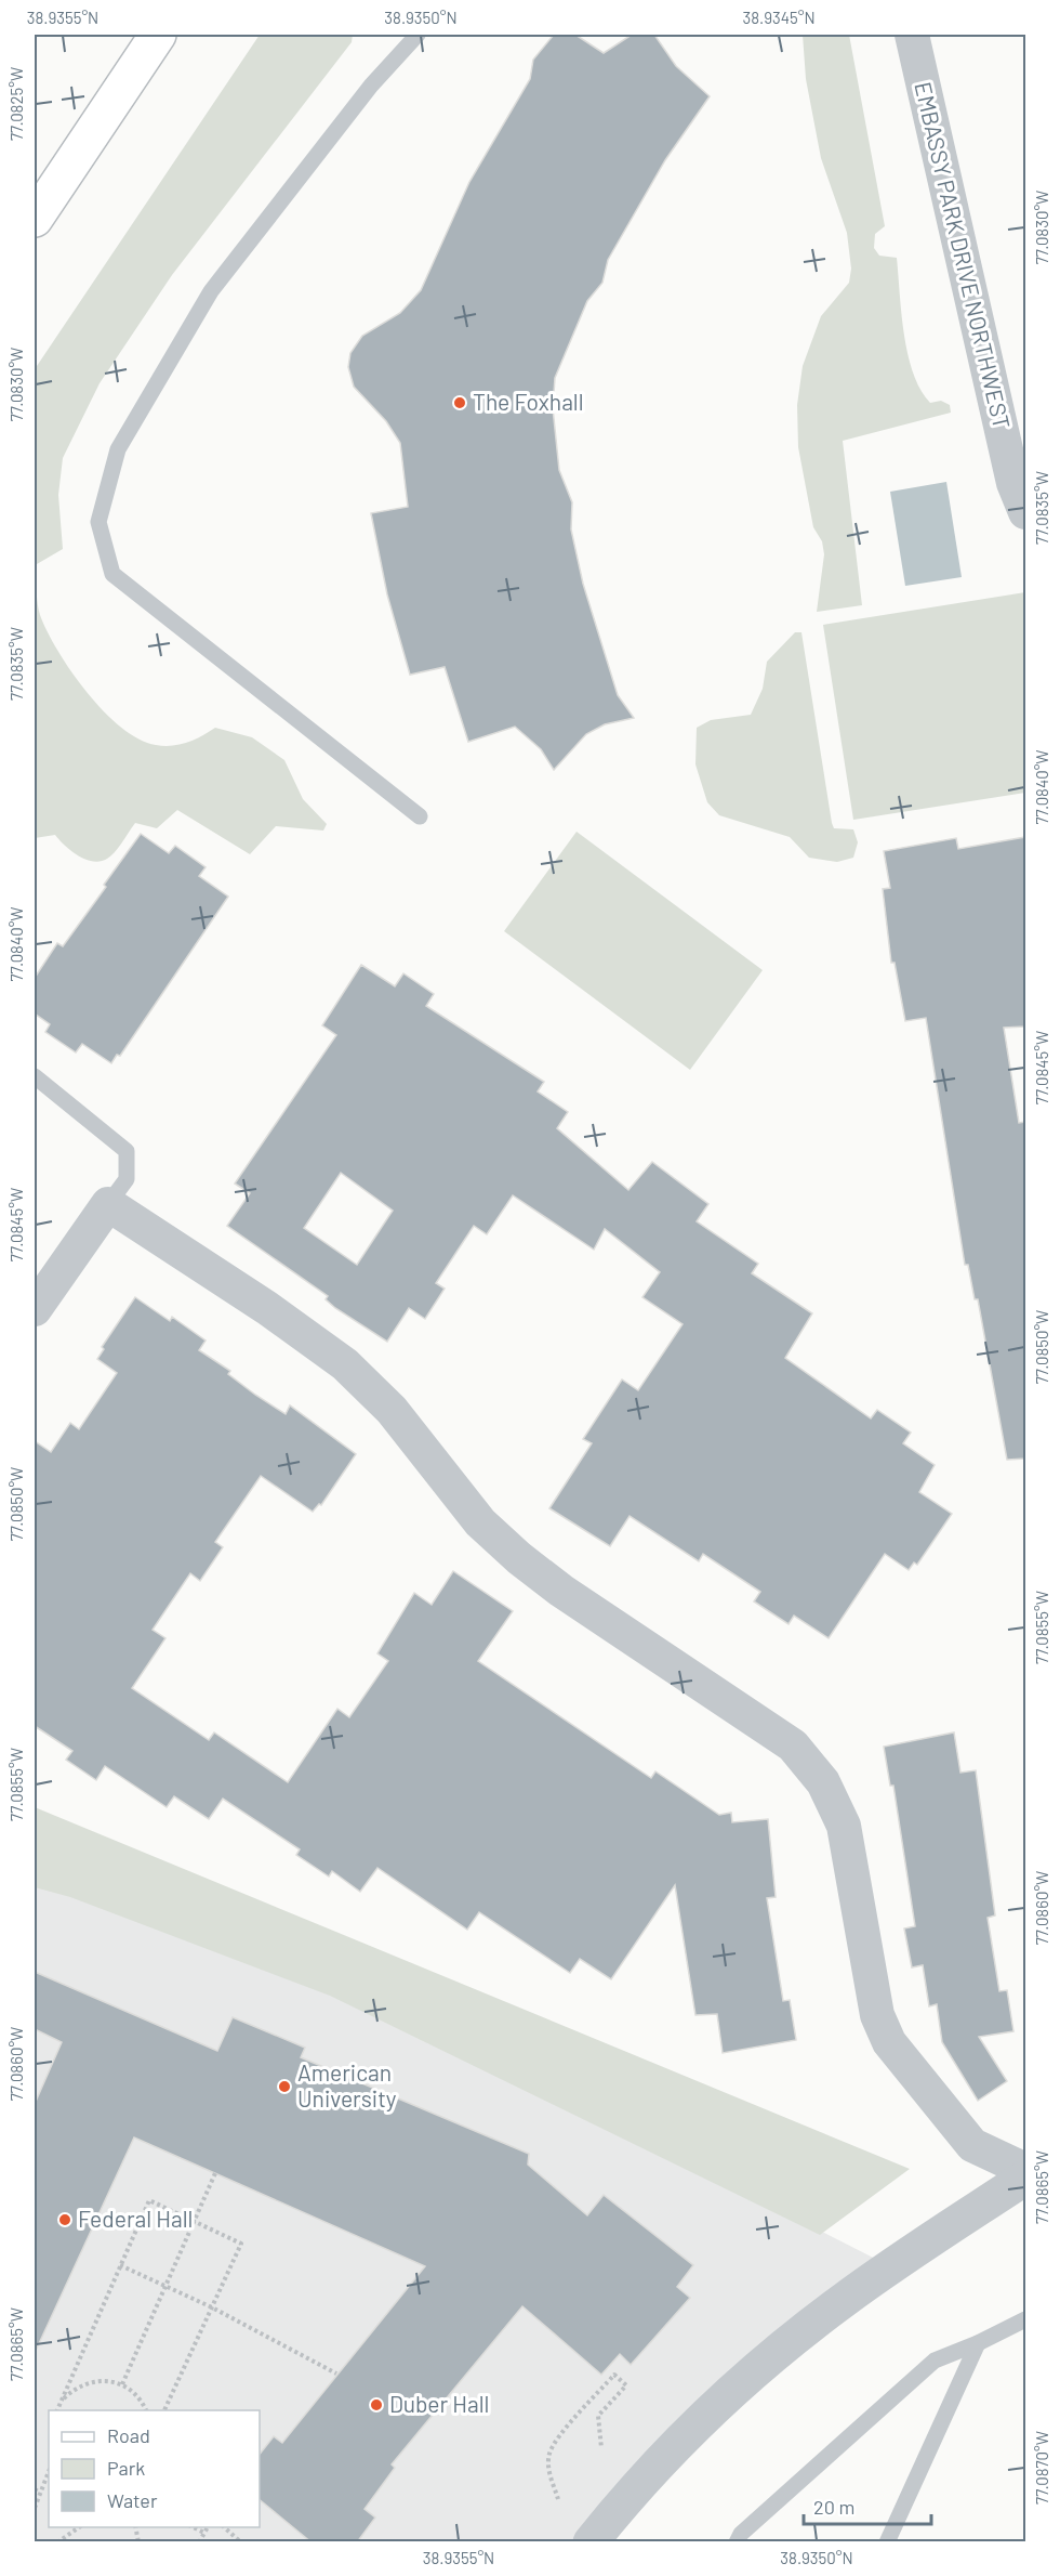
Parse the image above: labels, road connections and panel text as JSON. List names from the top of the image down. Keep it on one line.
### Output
{"streets":{"street":["EMBASSY PARK DRIVE NORTHWEST"]},"places":["The Foxhall","American University","Federal Hall","Duber Hall"],"legend":["Road","Park","Water"],"scale_bar":"20 m","coordinates":["38.9355°N","38.9350°N","38.9345°N","77.0825°W","77.0830°W","77.0835°W","77.0840°W","77.0845°W","77.0850°W","77.0855°W","77.0860°W","77.0865°W","77.0870°W"]}
